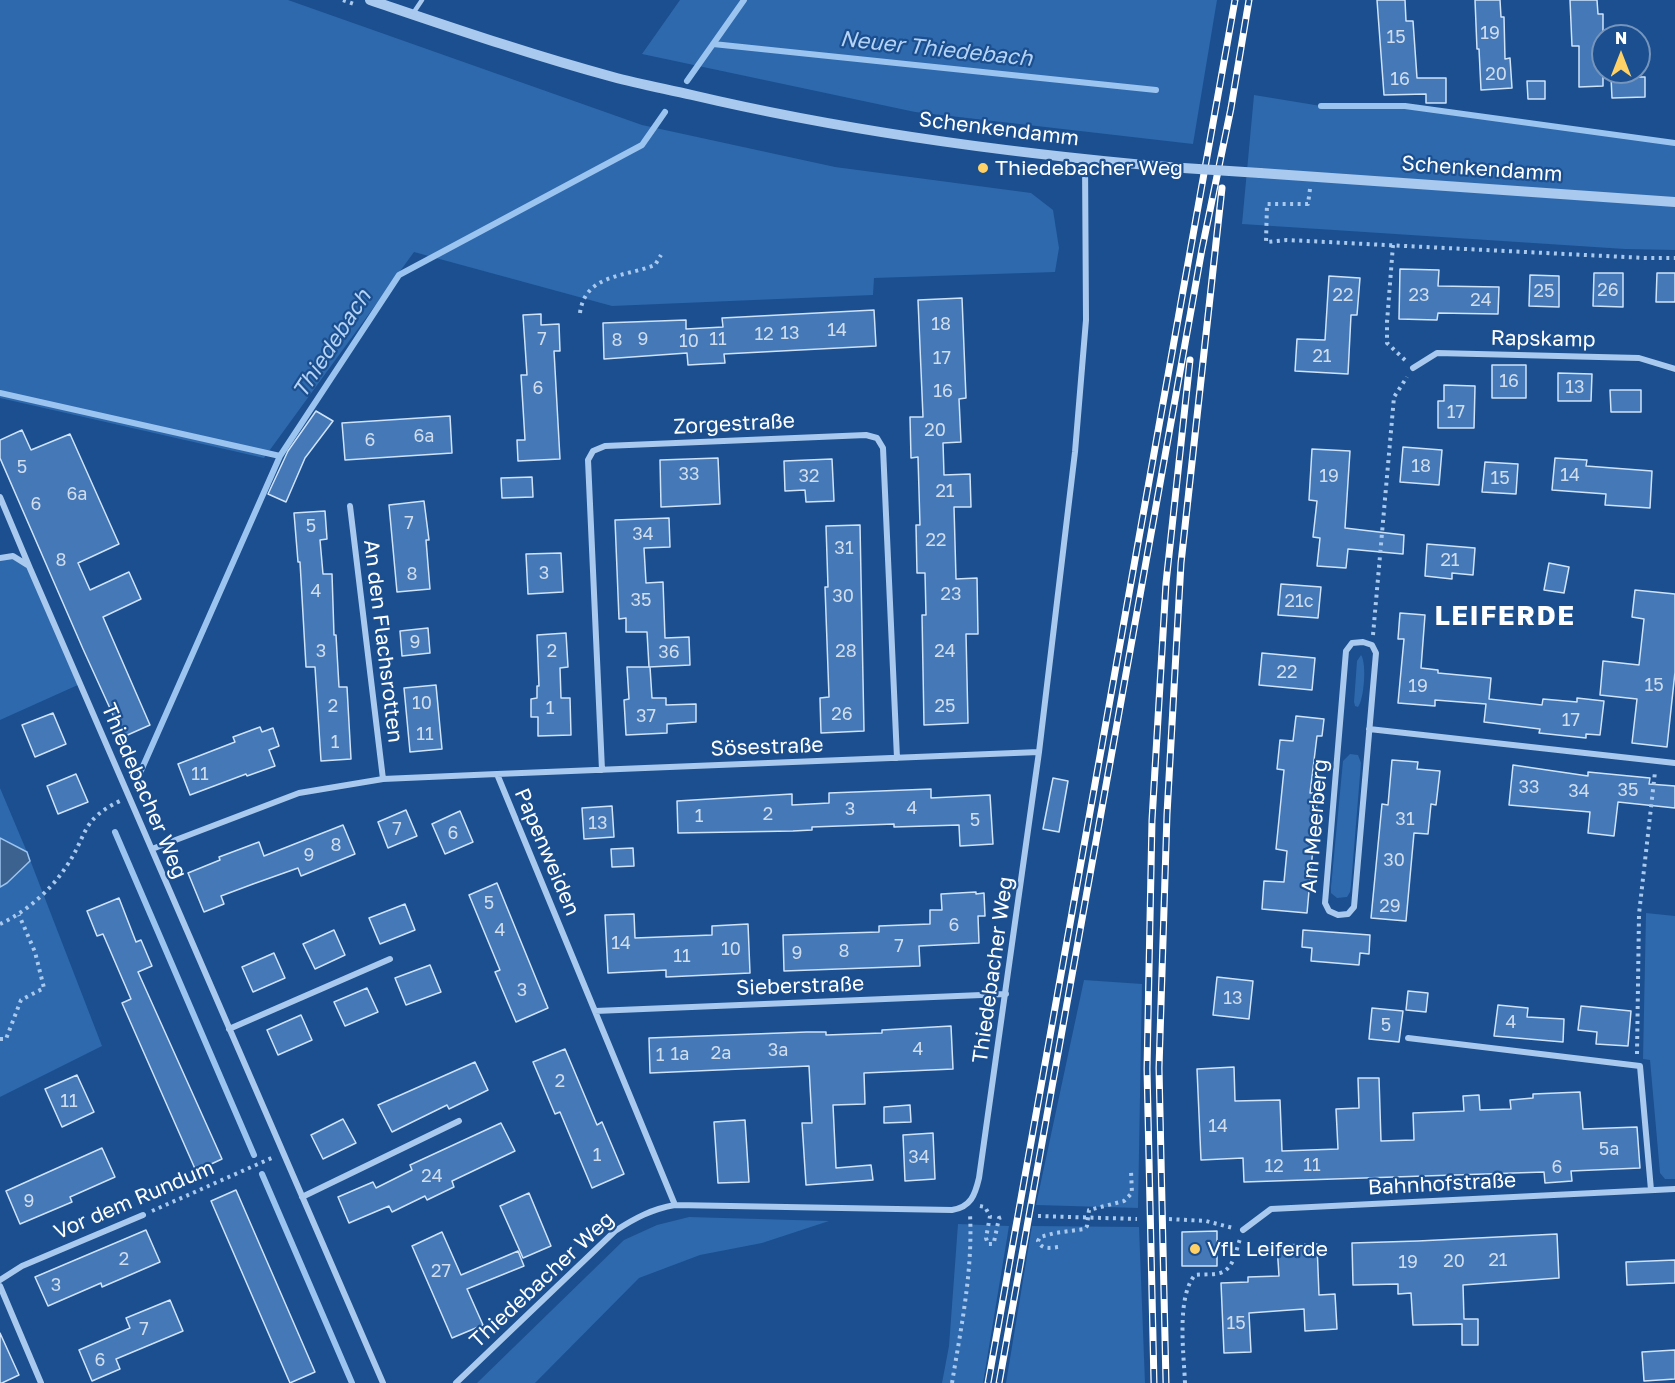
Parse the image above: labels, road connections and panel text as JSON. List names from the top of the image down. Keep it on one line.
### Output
{"streets":{"street":["Schenkendamm","Rapskamp","Zorgestraße","An den Flachsrotten","Sösestraße","Thiedebacher Weg","Am Meerberg","Papenweiden","Sieberstraße","Bahnhofstraße","Vor dem Rundum"]},"crossings":[["Schenkendamm","Thiedebacher Weg"],["Zorgestraße","Sösestraße"],["An den Flachsrotten","Papenweiden"],["Sösestraße","Thiedebacher Weg"],["Sösestraße","Papenweiden"],["Thiedebacher Weg","Papenweiden"],["Thiedebacher Weg","Sieberstraße"],["Thiedebacher Weg","Vor dem Rundum"],["Papenweiden","Sieberstraße"]],"districts":["LEIFERDE"],"water":["Neuer Thiedebach","Thiedebach"],"places":["Thiedebacher Weg","VfL Leiferde"],"house_numbers":["19","15","20","16","26","25","22","23","24","18","14","13","12","7","9","11","8","10","21","17","16","13","6","16","17","20","6a","6","18","5","33","14","32","19","15","21","6a","6","7","5","34","22","31","8","21","3","8","4","23","30","35","21c","9","3","2","28","24","36","22","15","19","10","2","25","1","26","37","17","11","1","11","33","35","34","4","3","2","1","31","5","13","7","6","8","9","30","5","29","6","4","14","7","10","8","9","11","3","13","4","5","4","3a","2a","1a","1","2","11","14","5a","1","34","11","12","6","24","9","2","21","20","19","27","3","15","7","6"],"north":"top"}
